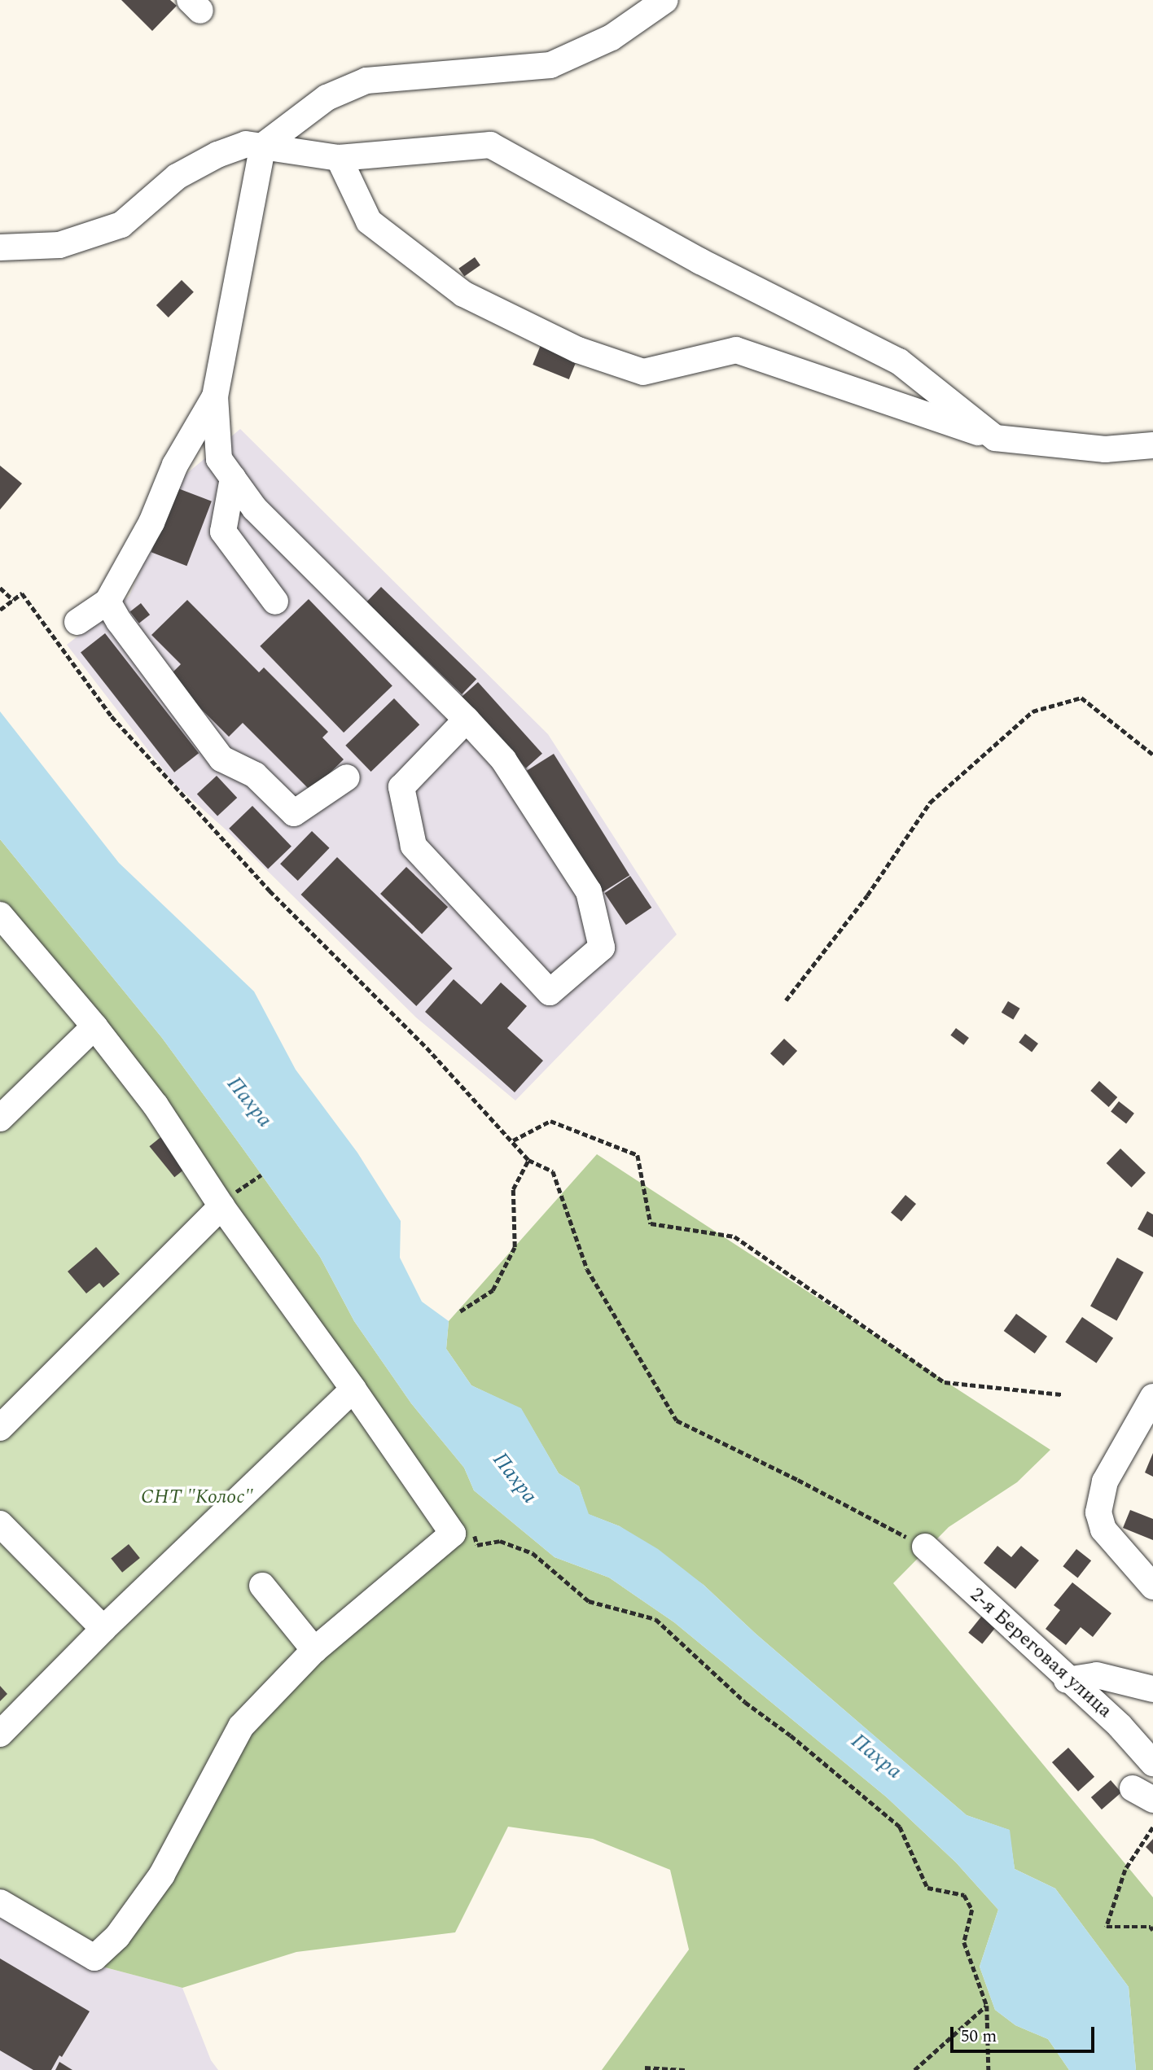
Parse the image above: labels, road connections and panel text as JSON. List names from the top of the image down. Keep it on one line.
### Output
{"streets":{"street":["2-я Береговая улица"]},"water":["Пахра"],"parks":["СНТ \"Колос\""],"scale_bar":"50 m"}
